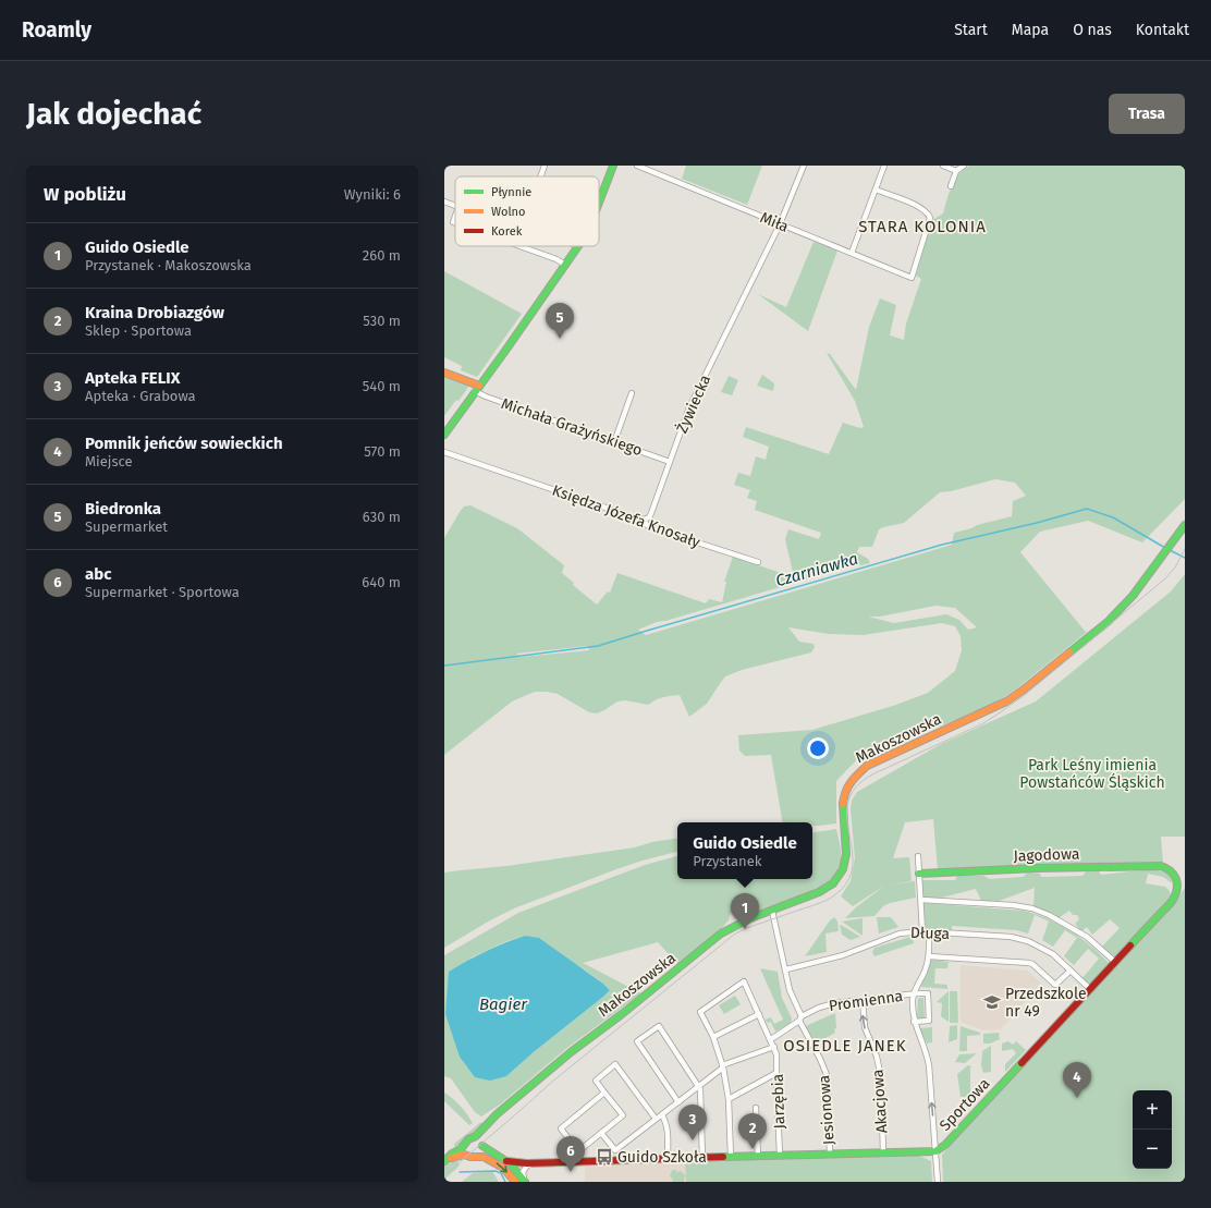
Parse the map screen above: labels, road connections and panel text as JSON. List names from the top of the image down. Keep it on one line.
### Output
{"streets":{"main road":["Makoszowska","Jagodowa","Sportowa"],"street":["Miła","Żywiecka","Michała Grażyńskiego","Księdza Józefa Knosały","Długa","Promienna","Jarzębia","Akacjowa","Jesionowa"]},"crossings":[["Miła","Żywiecka"],["Żywiecka","Michała Grażyńskiego"],["Żywiecka","Księdza Józefa Knosały"],["Makoszowska","Jesionowa"],["Jagodowa","Sportowa"],["Długa","Sportowa"],["Długa","Jesionowa"],["Promienna","Jarzębia"],["Promienna","Akacjowa"],["Promienna","Jesionowa"],["Jarzębia","Sportowa"],["Akacjowa","Sportowa"],["Sportowa","Jesionowa"]],"one_way":["Akacjowa"],"districts":["STARA KOLONIA","OSIEDLE JANEK"],"water":["Czarniawka","Bagier"],"parks":["Park Leśny imienia Powstańców Śląskich"],"places":{"school or university":["Przedszkole nr 49"],"bus stop":["Guido Szkoła"]},"legend":["Płynnie","Wolno","Korek"],"page":{"header":"Roamly","nav":["Start","Mapa","O nas","Kontakt"],"buttons":"Trasa","title":"Jak dojechać","heading":["W pobliżu","Wyniki: 6"],"list":[{"mark":"1","name":"Guido Osiedle","note":"Przystanek · Makoszowska","value":"260 m"},{"mark":"2","name":"Kraina Drobiazgów","note":"Sklep · Sportowa","value":"530 m"},{"mark":"3","name":"Apteka FELIX","note":"Apteka · Grabowa","value":"540 m"},{"mark":"4","name":"Pomnik jeńców sowieckich","note":"Miejsce","value":"570 m"},{"mark":"5","name":"Biedronka","note":"Supermarket","value":"630 m"},{"mark":"6","name":"abc","note":"Supermarket · Sportowa","value":"640 m"}],"pins":["5","1","4","3","2","6"],"popup":["Guido Osiedle","Przystanek"],"map_buttons":["+","−"]}}
